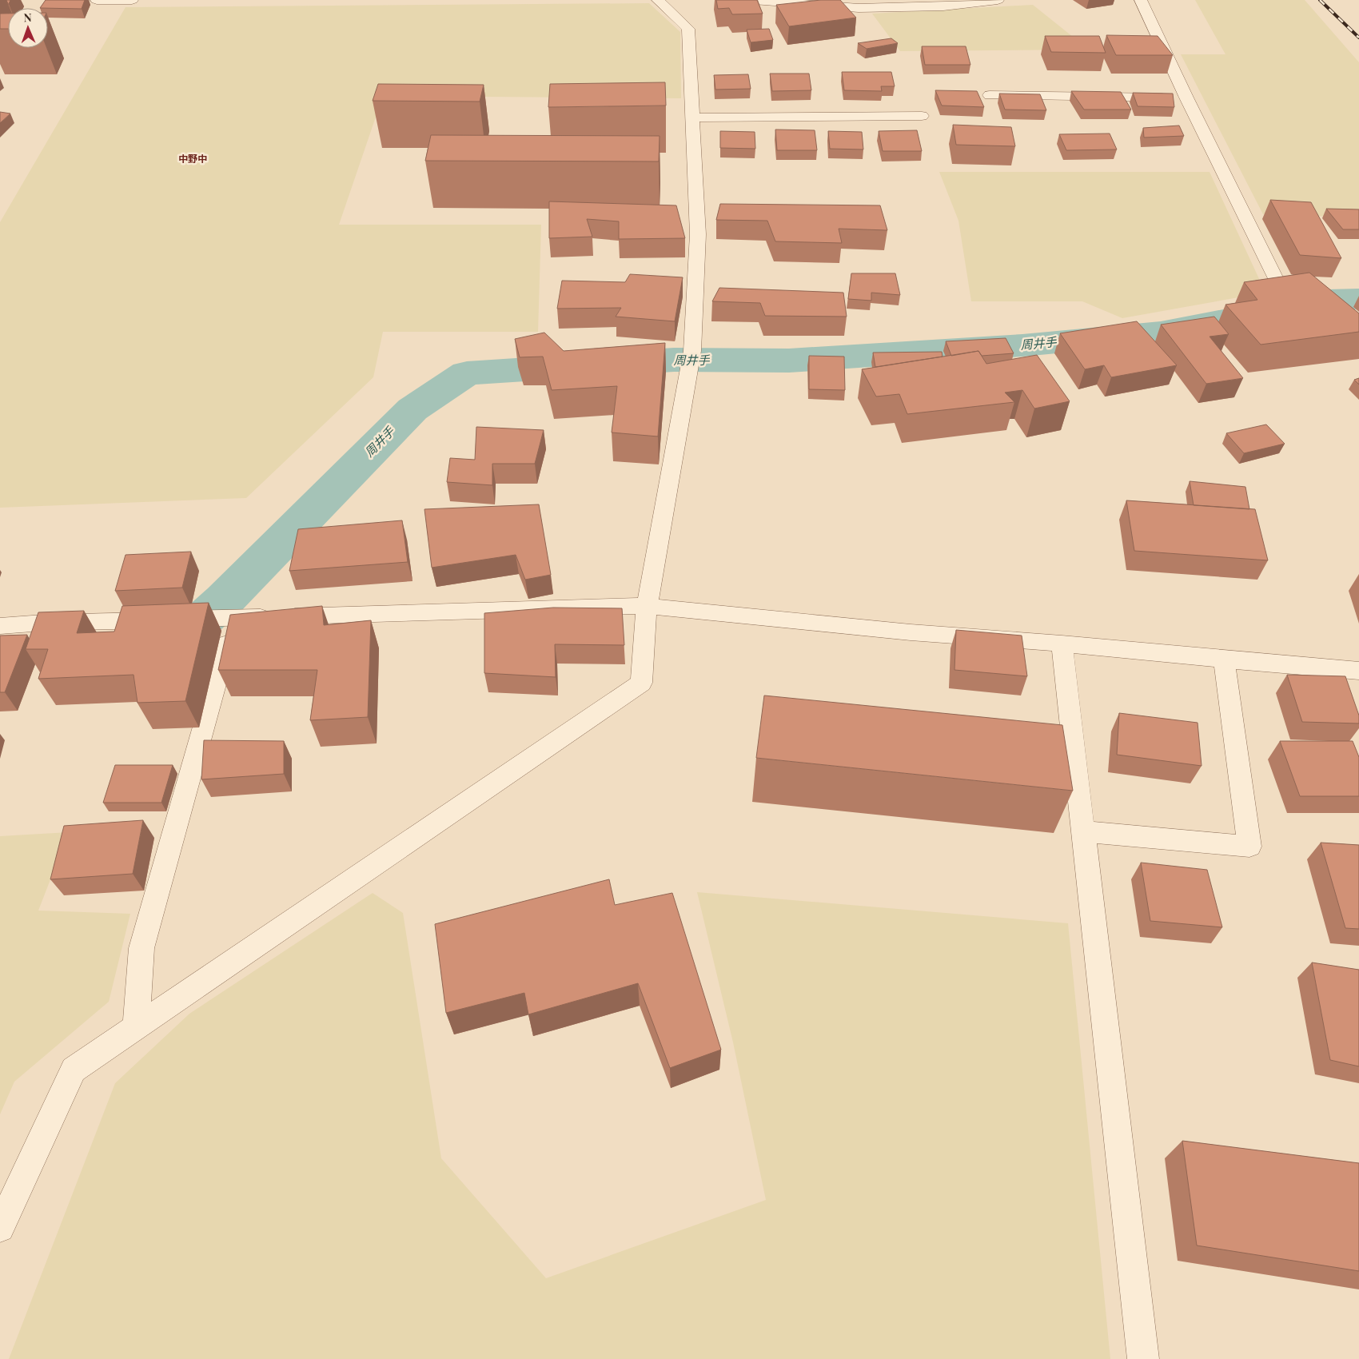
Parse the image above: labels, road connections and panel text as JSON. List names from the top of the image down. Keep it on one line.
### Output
{"districts":["中野中"],"water":["周井手"],"north":"top"}
